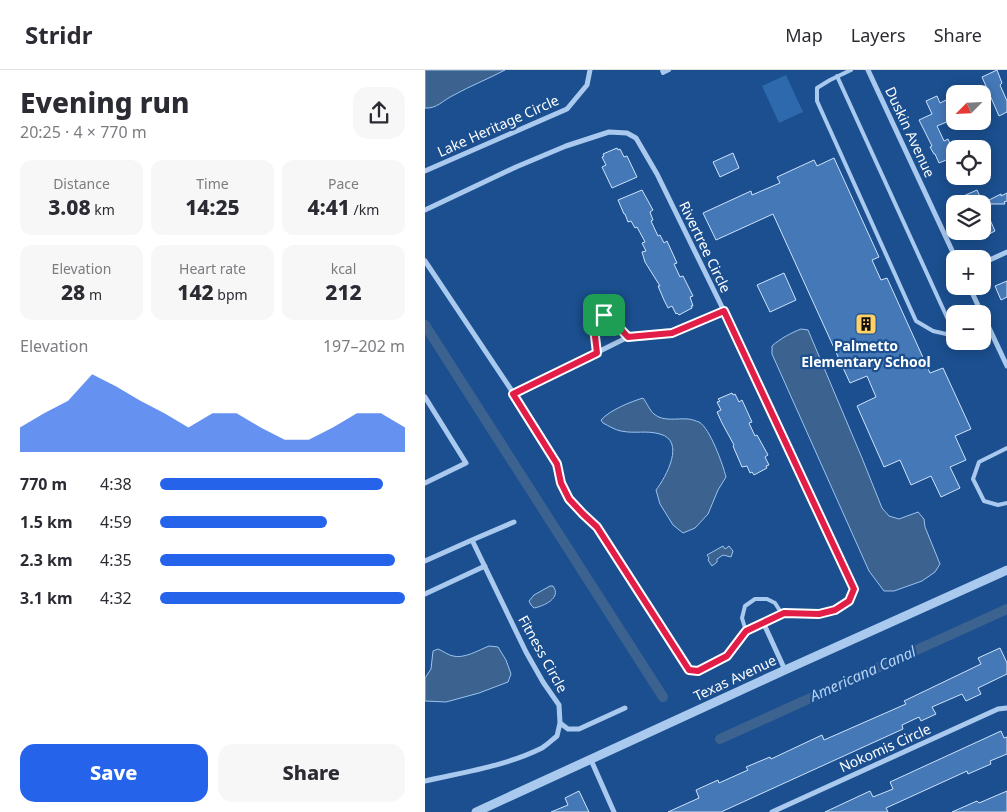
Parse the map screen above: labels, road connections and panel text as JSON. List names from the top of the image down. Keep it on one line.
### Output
{"streets":{"street":["Lake Heritage Circle","Duskin Avenue","Rivertree Circle","Fitness Circle","Texas Avenue","Nokomis Circle"]},"water":["Americana Canal"],"places":{"building":["Palmetto Elementary School"]},"north":"bottom left","page":{"header":"Stridr","nav":["Map","Layers","Share"],"heading":["Evening run","20:25 · 4 × 770 m"],"map_buttons":["+","−"],"stats":[["Distance","3.08 km"],["Time","14:25"],["Pace","4:41 /km"],["Elevation","28 m"],["Heart rate","142 bpm"],["kcal","212"]],"chart":["Elevation","197–202 m"],"list":[{"name":"770 m","note":"4:38"},{"name":"1.5 km","note":"4:59"},{"name":"2.3 km","note":"4:35"},{"name":"3.1 km","note":"4:32"}],"buttons":["Save","Share"]}}
